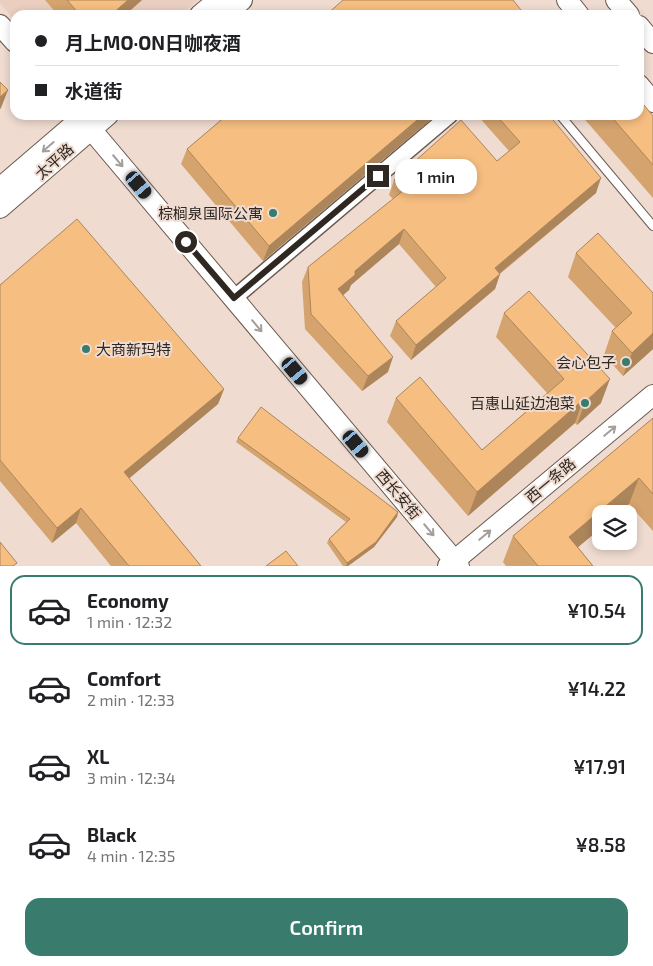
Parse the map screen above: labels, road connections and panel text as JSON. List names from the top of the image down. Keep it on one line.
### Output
{"streets":{"street":["太平路","西一条路","西长安街"]},"crossings":[["太平路","西长安街"],["西一条路","西长安街"]],"one_way":["西一条路","西长安街"],"places":["棕榈泉国际公寓","大商新玛特","会心包子","百惠山延边泡菜"],"page":{"banner":["月上MO·ON日咖夜酒","水道街"],"bubble":"1 min","list":[{"name":"Economy","note":"1 min · 12:32","value":"¥10.54"},{"name":"Comfort","note":"2 min · 12:33","value":"¥14.22"},{"name":"XL","note":"3 min · 12:34","value":"¥17.91"},{"name":"Black","note":"4 min · 12:35","value":"¥8.58"}],"buttons":"Confirm"}}
